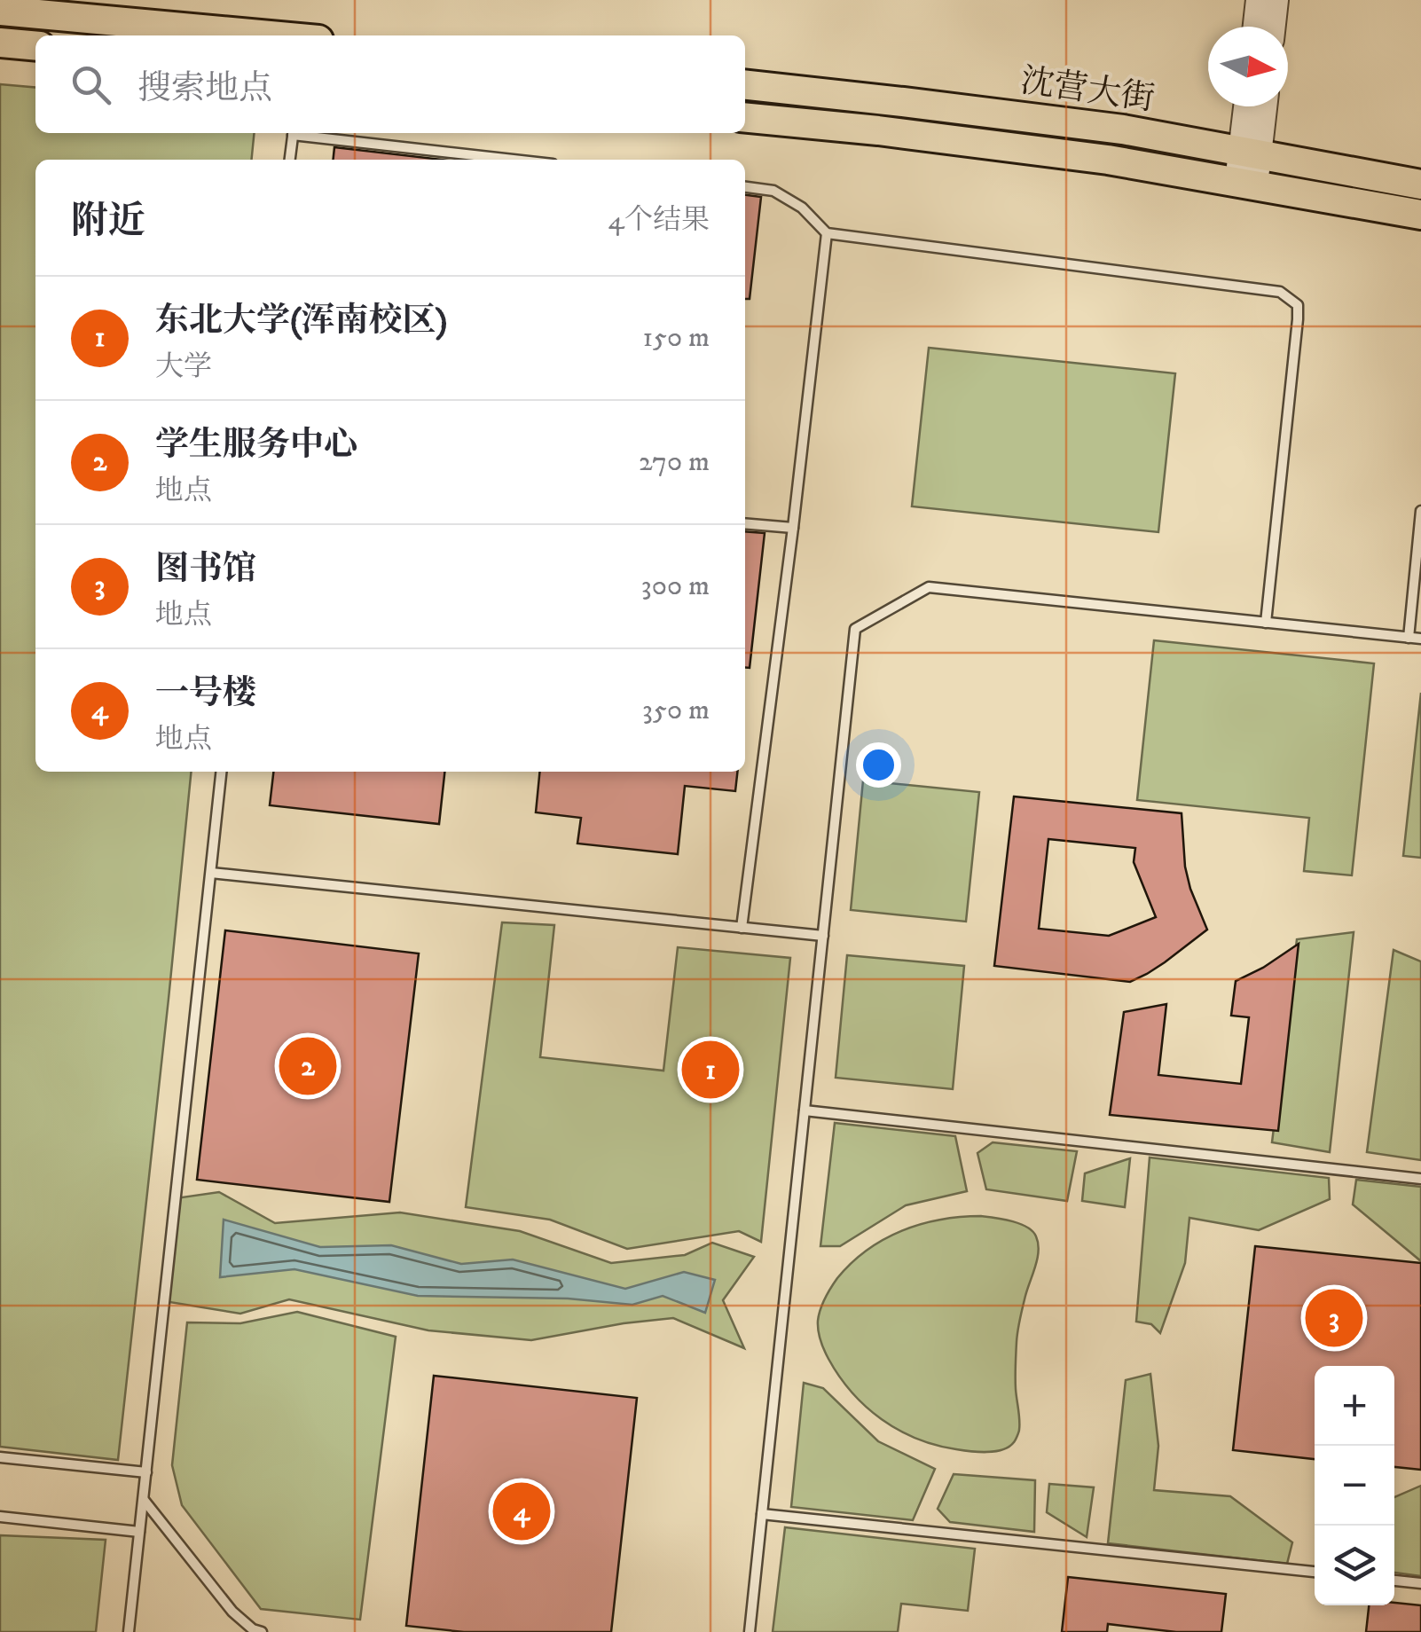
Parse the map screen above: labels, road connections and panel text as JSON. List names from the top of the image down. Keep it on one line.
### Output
{"streets":{"main road":["沈营大街"]},"north":"right","page":{"search":"搜索地点","heading":["附近","4个结果"],"list":[{"mark":"1","name":"东北大学(浑南校区)","note":"大学","value":"150 m"},{"mark":"2","name":"学生服务中心","note":"地点","value":"270 m"},{"mark":"3","name":"图书馆","note":"地点","value":"300 m"},{"mark":"4","name":"一号楼","note":"地点","value":"350 m"}],"pins":["2","1","3","4"],"map_buttons":["+","−"]}}
